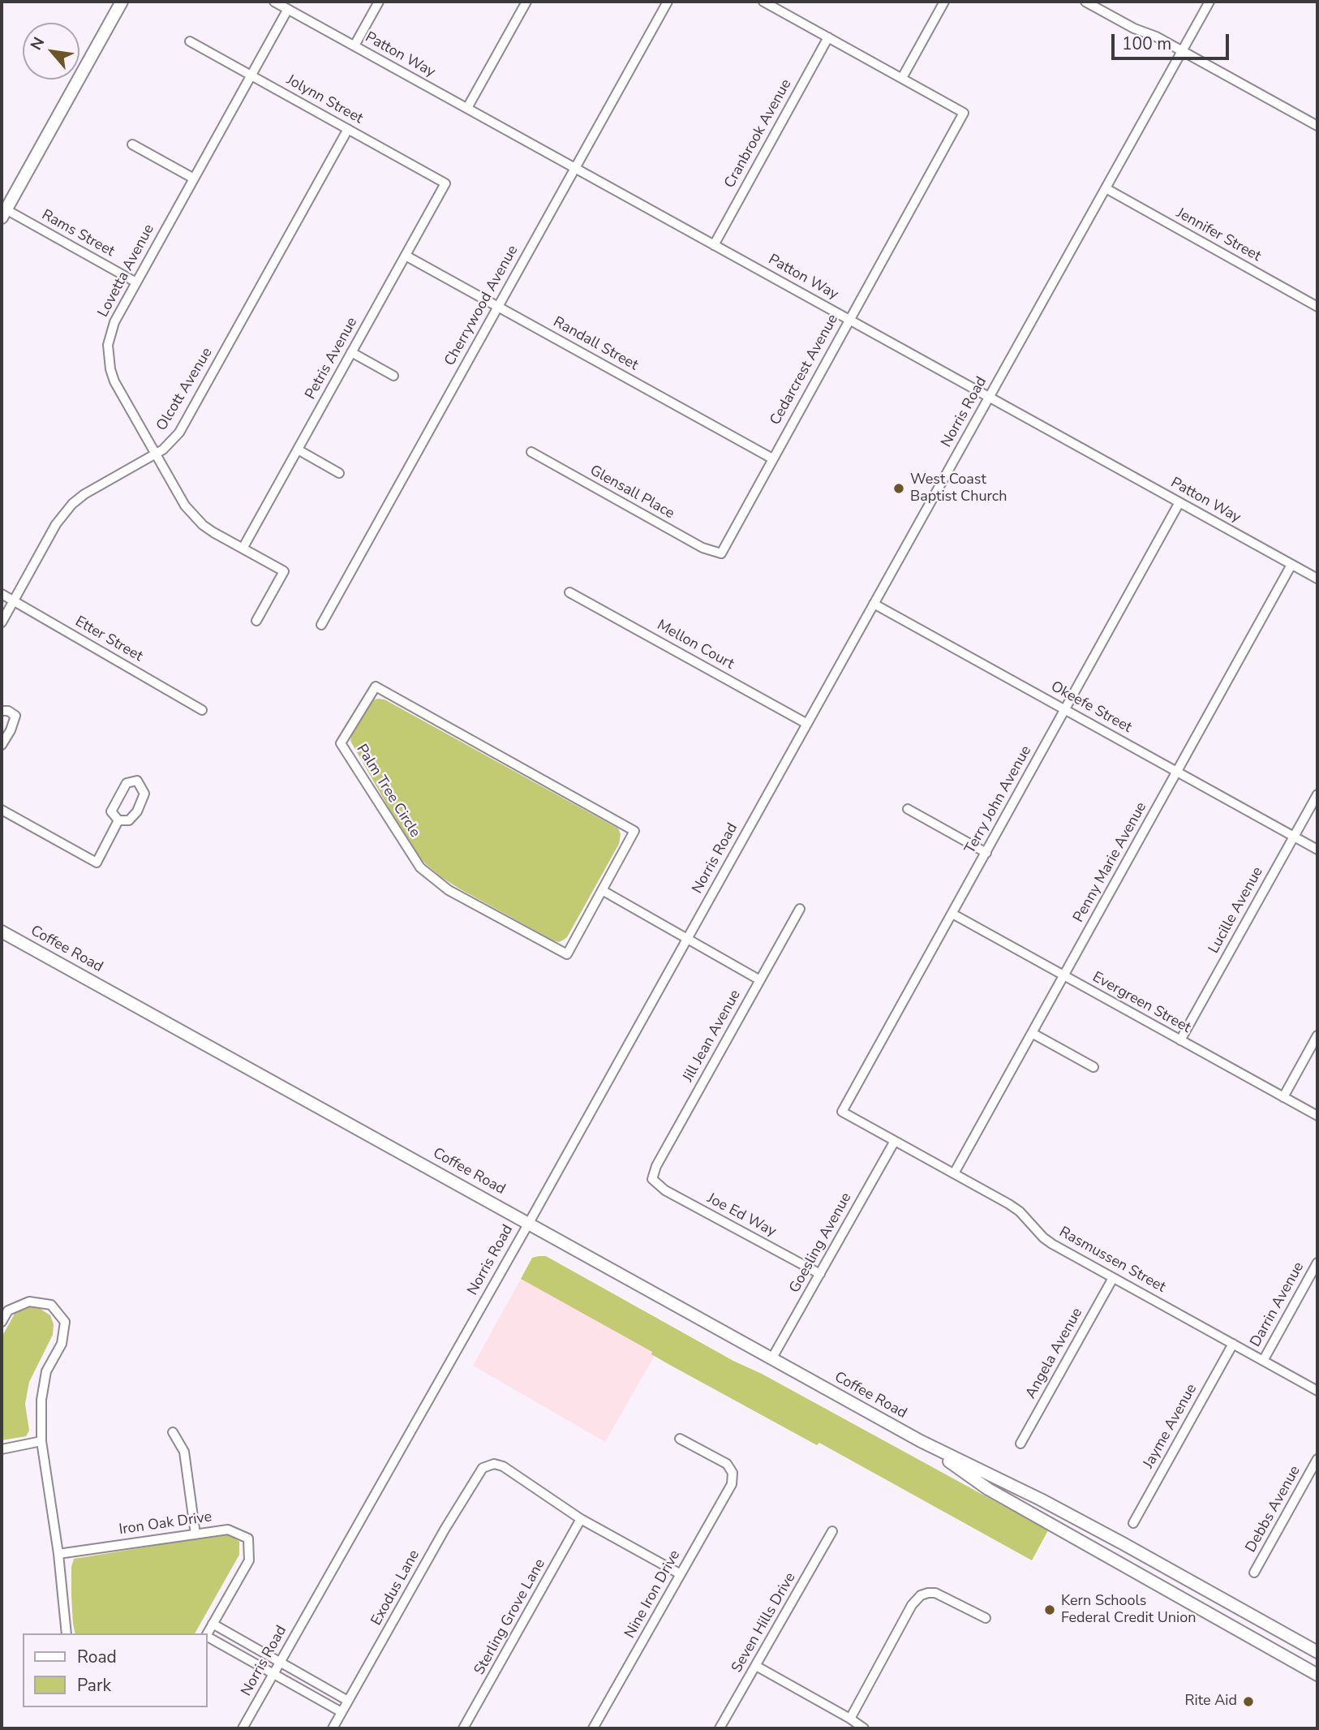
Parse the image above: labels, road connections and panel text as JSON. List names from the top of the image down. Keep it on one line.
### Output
{"streets":{"main road":["Coffee Road"],"street":["Patton Way","Jolynn Street","Cranbrook Avenue","Rams Street","Jennifer Street","Lovetta Avenue","Cherrywood Avenue","Randall Street","Petris Avenue","Cedarcrest Avenue","Olcott Avenue","Norris Road","Glensall Place","Etter Street","Mellon Court","Okeefe Street","Palm Tree Circle","Terry John Avenue","Penny Marie Avenue","Lucille Avenue","Evergreen Street","Jill Jean Avenue","Joe Ed Way","Goesling Avenue","Rasmussen Street","Darrin Avenue","Angela Avenue","Jayme Avenue","Debbs Avenue","Iron Oak Drive","Exodus Lane","Nine Iron Drive","Sterling Grove Lane","Seven Hills Drive"]},"crossings":[["Patton Way","Cranbrook Avenue"],["Patton Way","Lovetta Avenue"],["Patton Way","Cherrywood Avenue"],["Patton Way","Cedarcrest Avenue"],["Patton Way","Norris Road"],["Patton Way","Terry John Avenue"],["Patton Way","Penny Marie Avenue"],["Jolynn Street","Lovetta Avenue"],["Jolynn Street","Petris Avenue"],["Jolynn Street","Olcott Avenue"],["Rams Street","Lovetta Avenue"],["Jennifer Street","Norris Road"],["Lovetta Avenue","Petris Avenue"],["Lovetta Avenue","Olcott Avenue"],["Cherrywood Avenue","Randall Street"],["Randall Street","Petris Avenue"],["Randall Street","Cedarcrest Avenue"],["Cedarcrest Avenue","Glensall Place"],["Olcott Avenue","Etter Street"],["Norris Road","Mellon Court"],["Norris Road","Okeefe Street"],["Norris Road","Coffee Road"],["Norris Road","Iron Oak Drive"],["Okeefe Street","Terry John Avenue"],["Okeefe Street","Penny Marie Avenue"],["Okeefe Street","Lucille Avenue"],["Terry John Avenue","Evergreen Street"],["Terry John Avenue","Rasmussen Street"],["Penny Marie Avenue","Evergreen Street"],["Penny Marie Avenue","Rasmussen Street"],["Lucille Avenue","Evergreen Street"],["Coffee Road","Goesling Avenue"],["Jill Jean Avenue","Joe Ed Way"],["Joe Ed Way","Goesling Avenue"],["Goesling Avenue","Rasmussen Street"],["Rasmussen Street","Darrin Avenue"],["Rasmussen Street","Angela Avenue"],["Rasmussen Street","Jayme Avenue"],["Iron Oak Drive","Exodus Lane"],["Exodus Lane","Sterling Grove Lane"]],"places":["West Coast Baptist Church","Kern Schools Federal Credit Union","Rite Aid"],"legend":["Road","Park"],"scale_bar":"100 m","north":"top left"}
